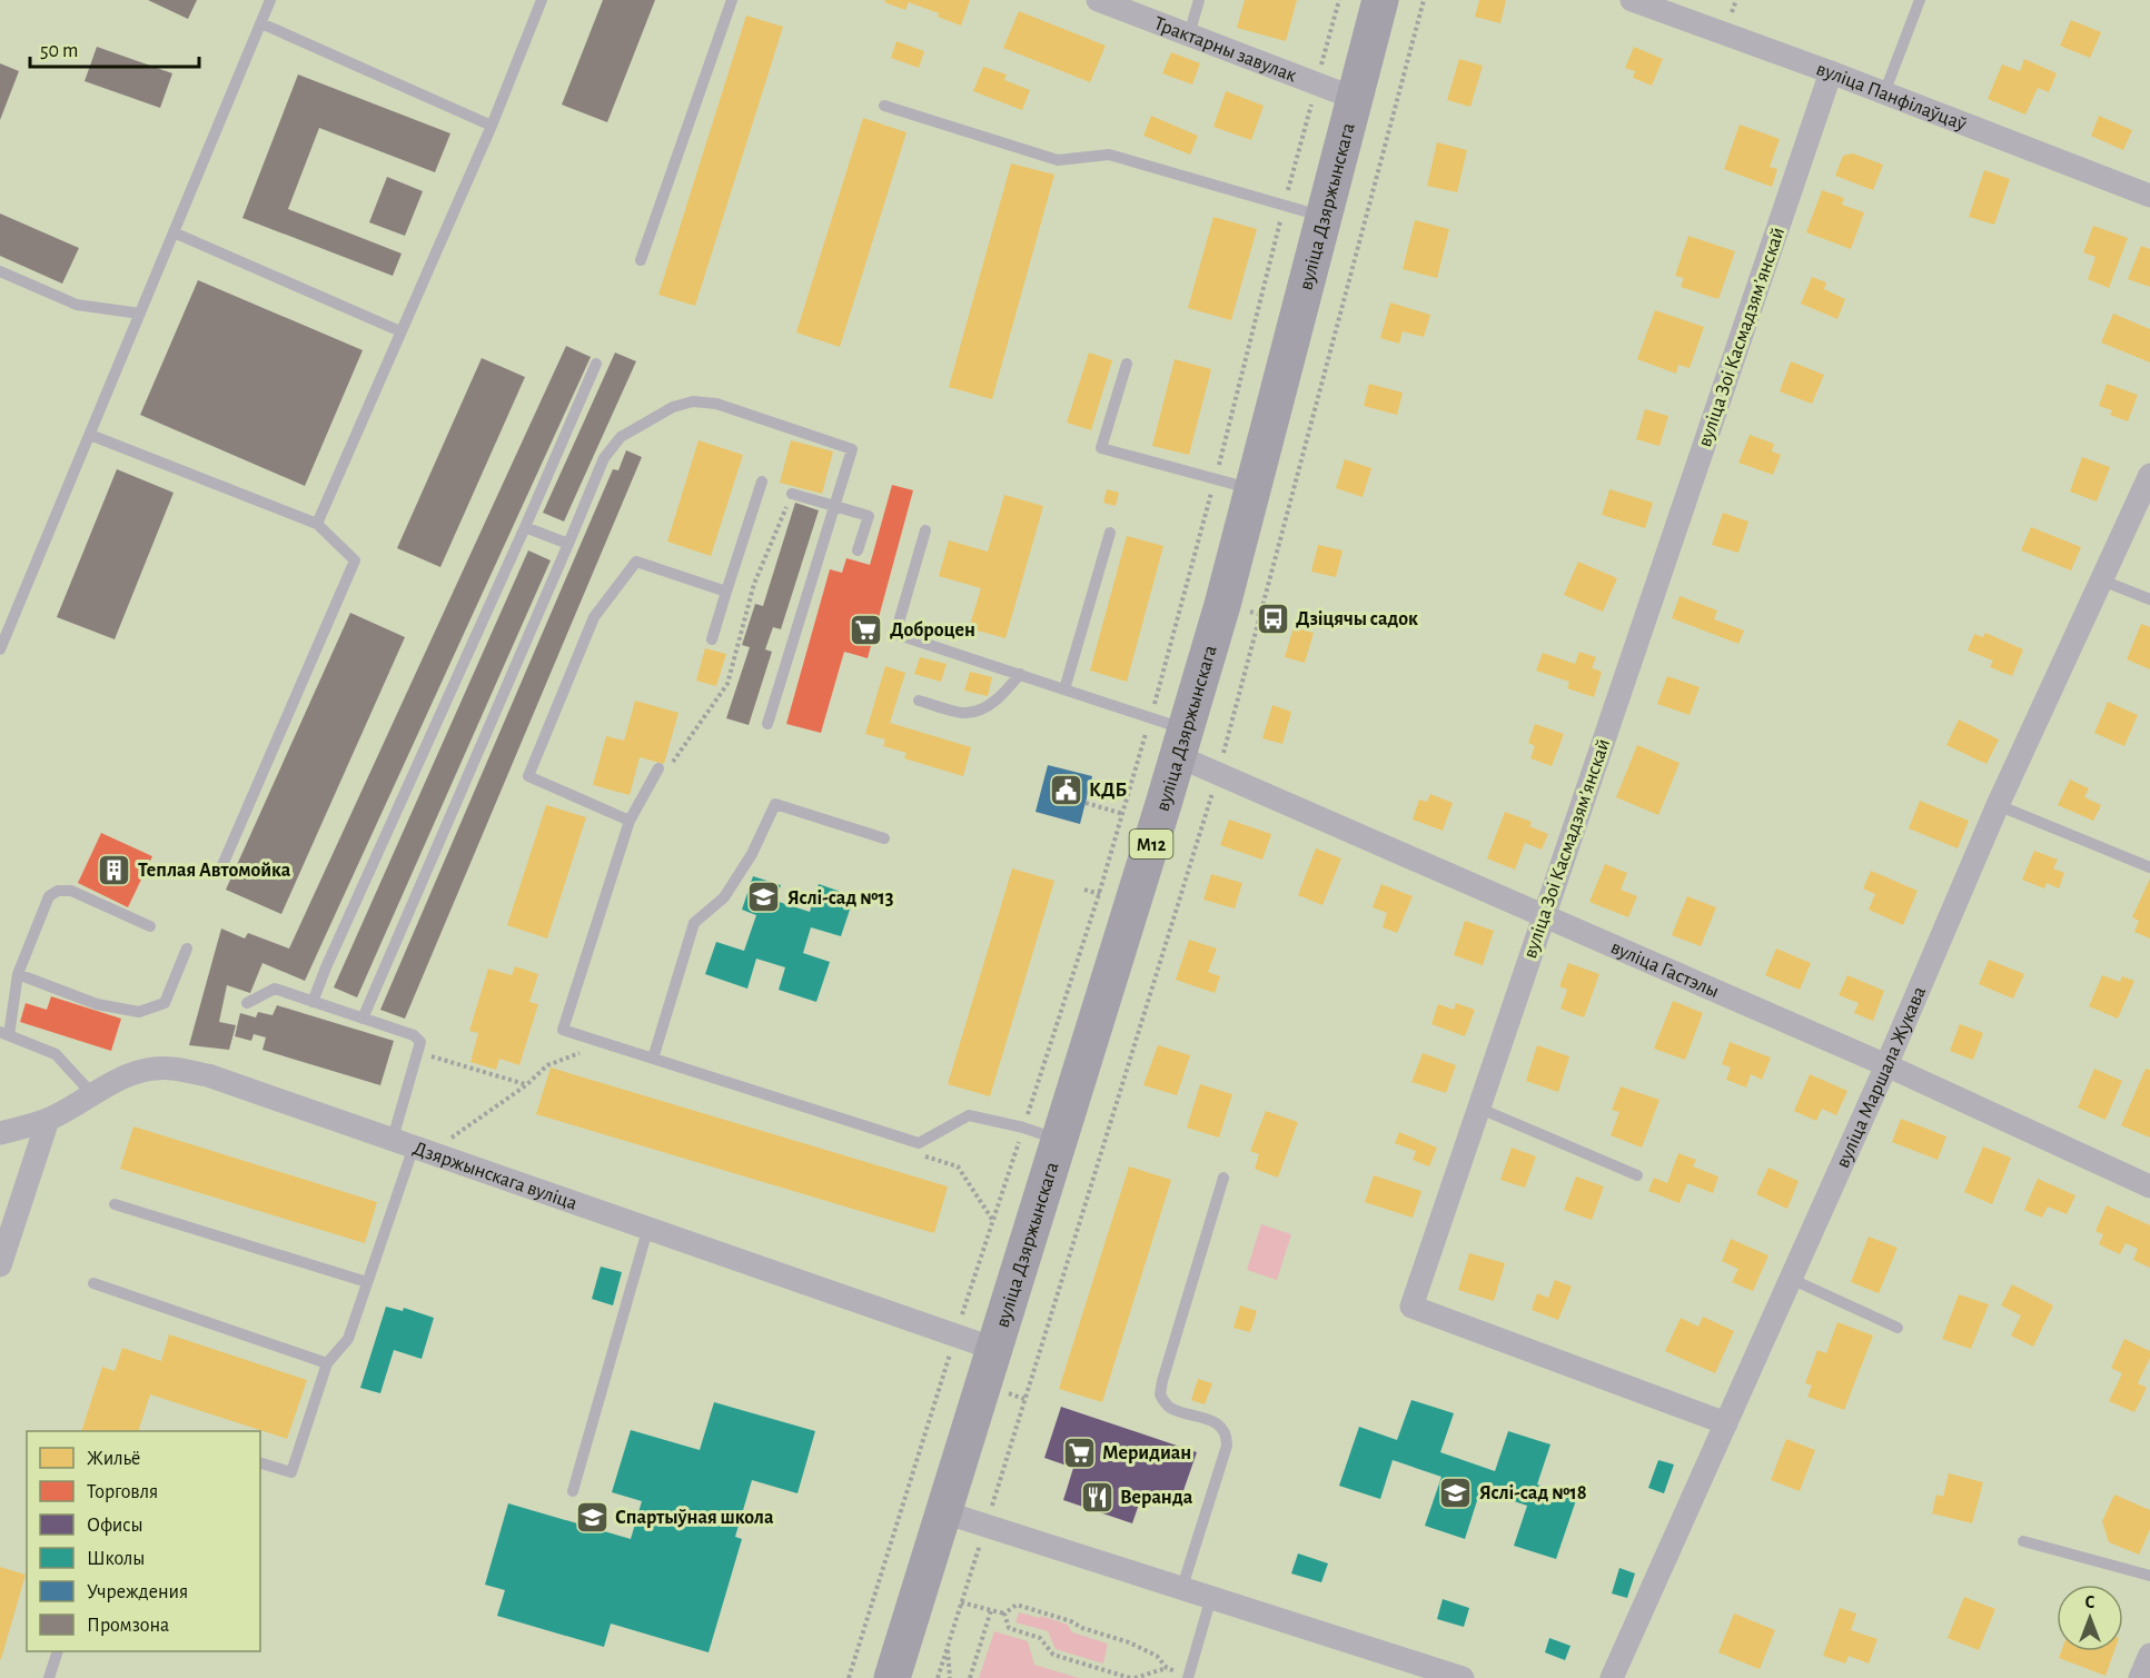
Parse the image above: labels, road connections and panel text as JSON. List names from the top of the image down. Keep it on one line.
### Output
{"streets":{"main road":["вуліца Дзяржынскага","М12"],"street":["Трактарны завулак","вуліца Панфілаўцаў","вуліца Зоі Касмадзямʼянскай","вуліца Гастэлы","вуліца Маршала Жукава","Дзяржынскага вуліца"]},"crossings":[["Трактарны завулак","вуліца Дзяржынскага"],["вуліца Панфілаўцаў","вуліца Зоі Касмадзямʼянскай"],["вуліца Дзяржынскага","вуліца Гастэлы"],["вуліца Дзяржынскага","Дзяржынскага вуліца"],["вуліца Зоі Касмадзямʼянскай","вуліца Гастэлы"],["вуліца Зоі Касмадзямʼянскай","вуліца Маршала Жукава"],["вуліца Гастэлы","вуліца Маршала Жукава"]],"places":{"bus stop":["Дзіцячы садок"],"supermarket":["Доброцен","Меридиан"],"public building":["КДБ"],"building":["Теплая Автомойка"],"school or university":["Яслі-сад №13","Яслі-сад №18","Спартыўная школа"],"restaurant":["Веранда"]},"legend":["Жильё","Торговля","Офисы","Школы","Учреждения","Промзона"],"scale_bar":"50 m","north":"top"}
